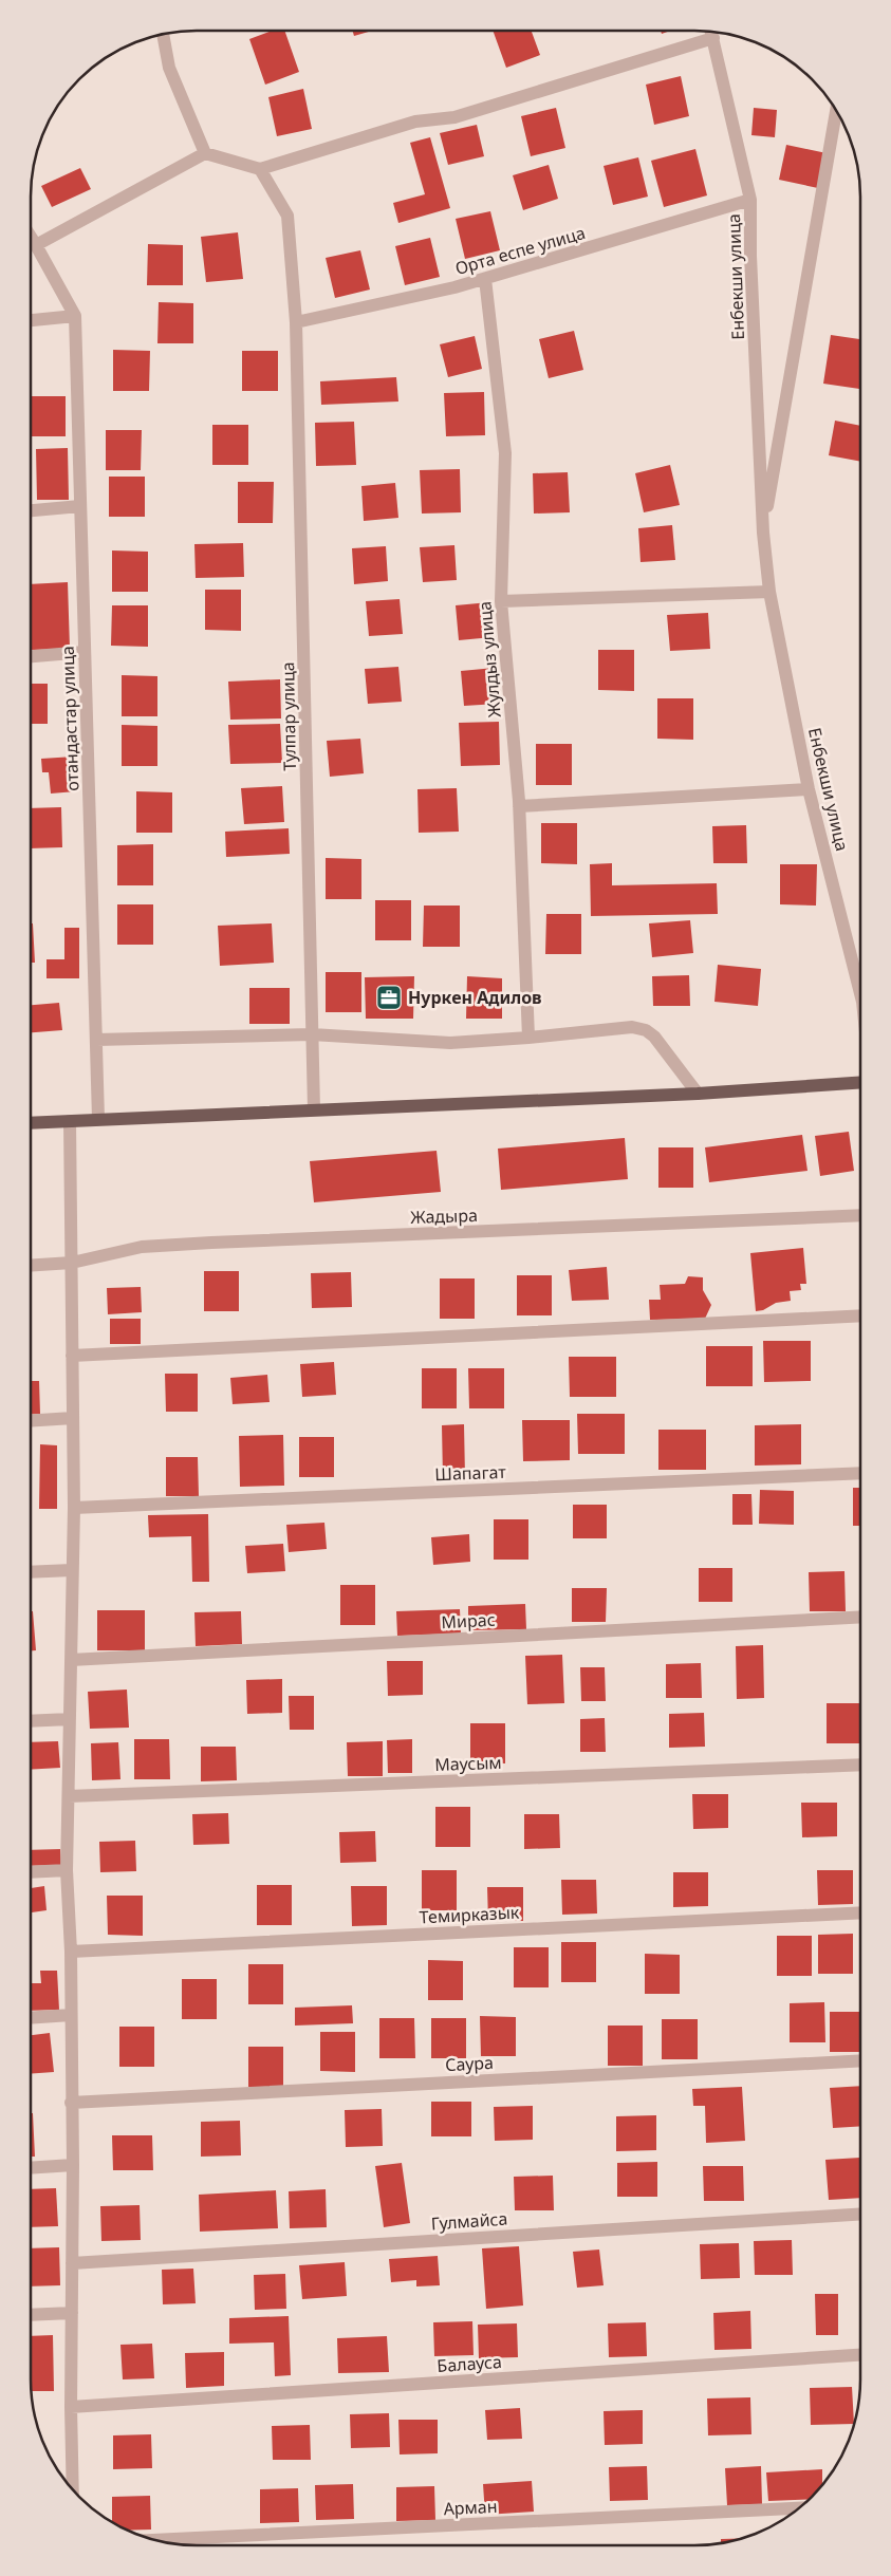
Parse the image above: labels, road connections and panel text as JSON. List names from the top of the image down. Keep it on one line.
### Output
{"streets":{"street":["Орта еспе улица","Енбекши улица","Жулдыз улица","Тулпар улица","отандастар улица","Жадыра","Шапагат","Мирас","Маусым","Темирказык","Саура","Гулмайса","Балауса","Арман"]},"crossings":[["Орта еспе улица","Енбекши улица"],["Орта еспе улица","Жулдыз улица"],["Орта еспе улица","Тулпар улица"]],"places":{"office":["Нуркен Адилов"]}}
